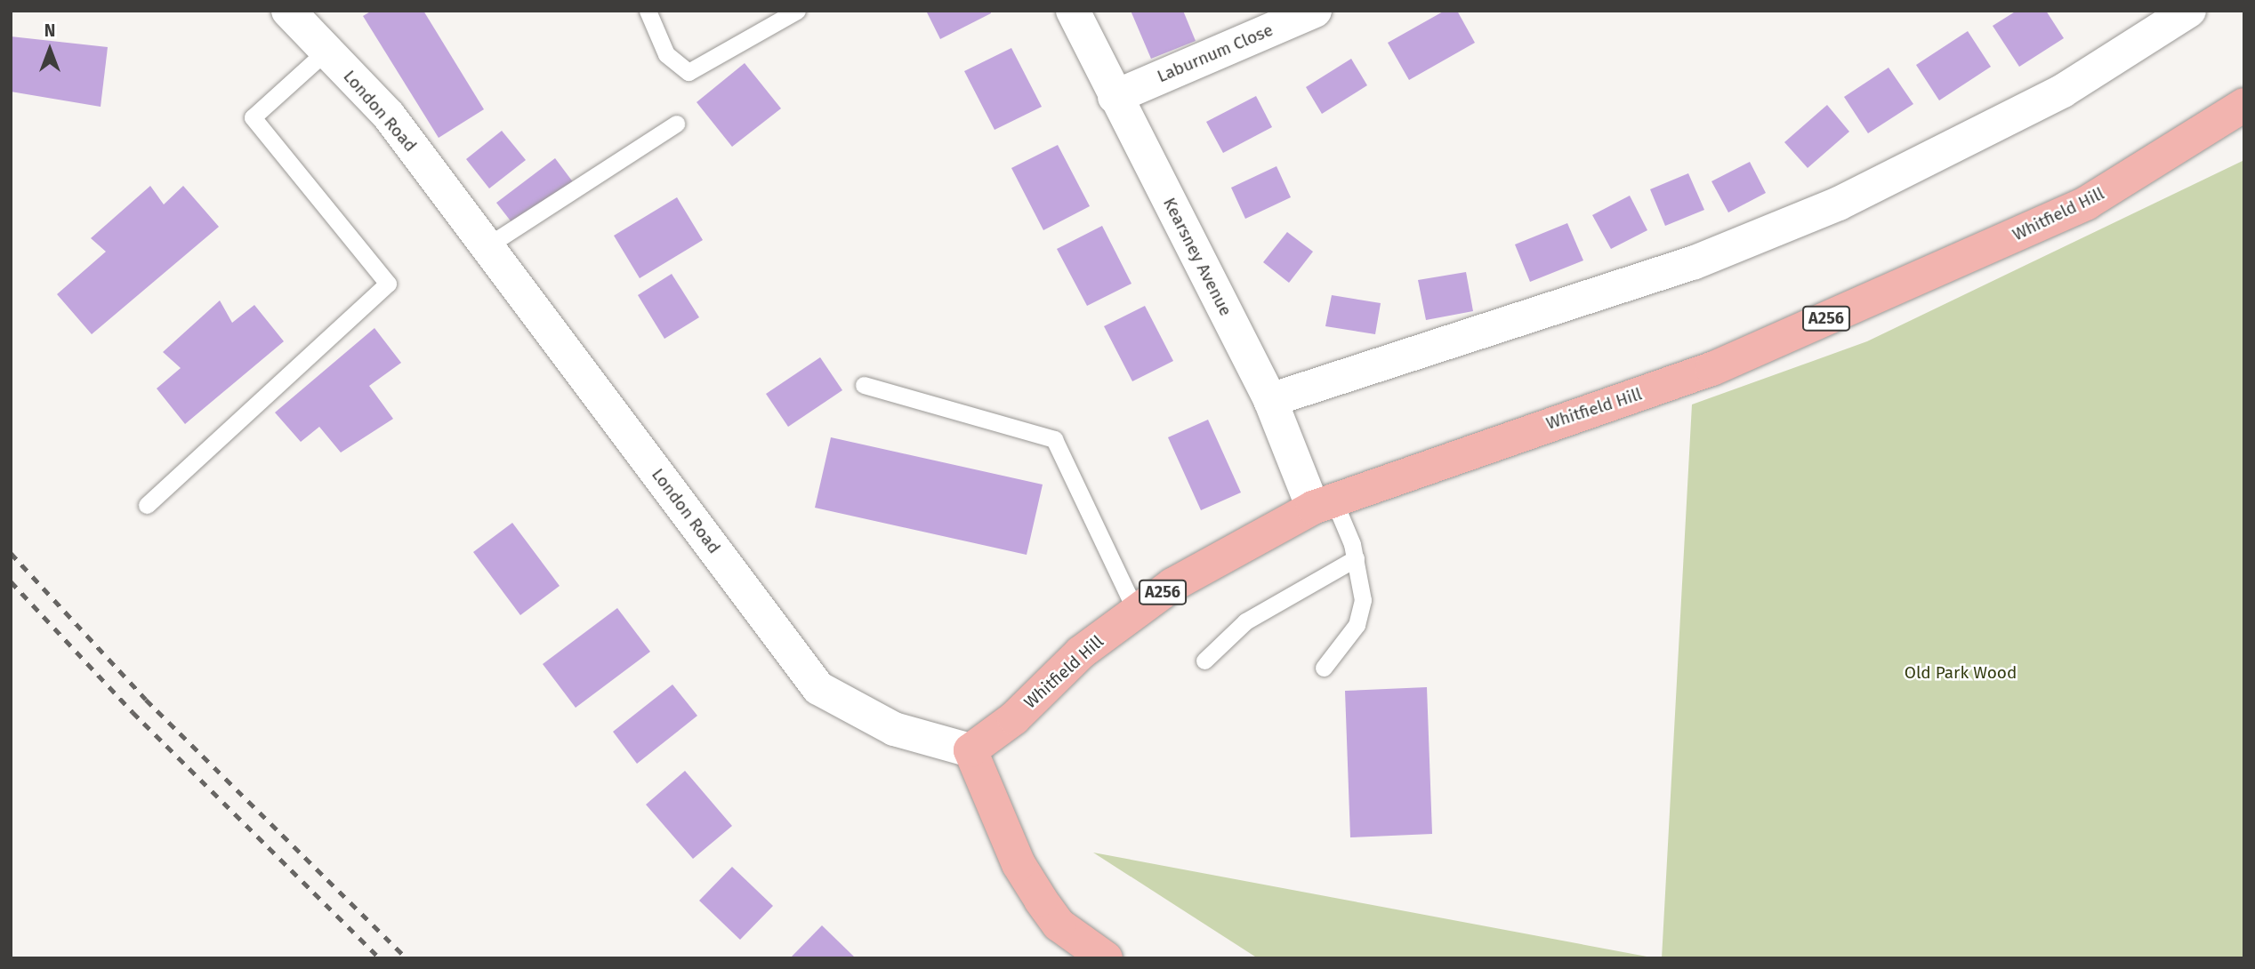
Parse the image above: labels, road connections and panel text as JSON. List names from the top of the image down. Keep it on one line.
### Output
{"streets":{"main road":["Whitfield Hill","A256"],"street":["Laburnum Close","London Road","Kearsney Avenue"]},"crossings":[["Laburnum Close","Kearsney Avenue"],["London Road","Whitfield Hill"],["Whitfield Hill","Kearsney Avenue"]],"parks":["Old Park Wood"],"north":"top"}
